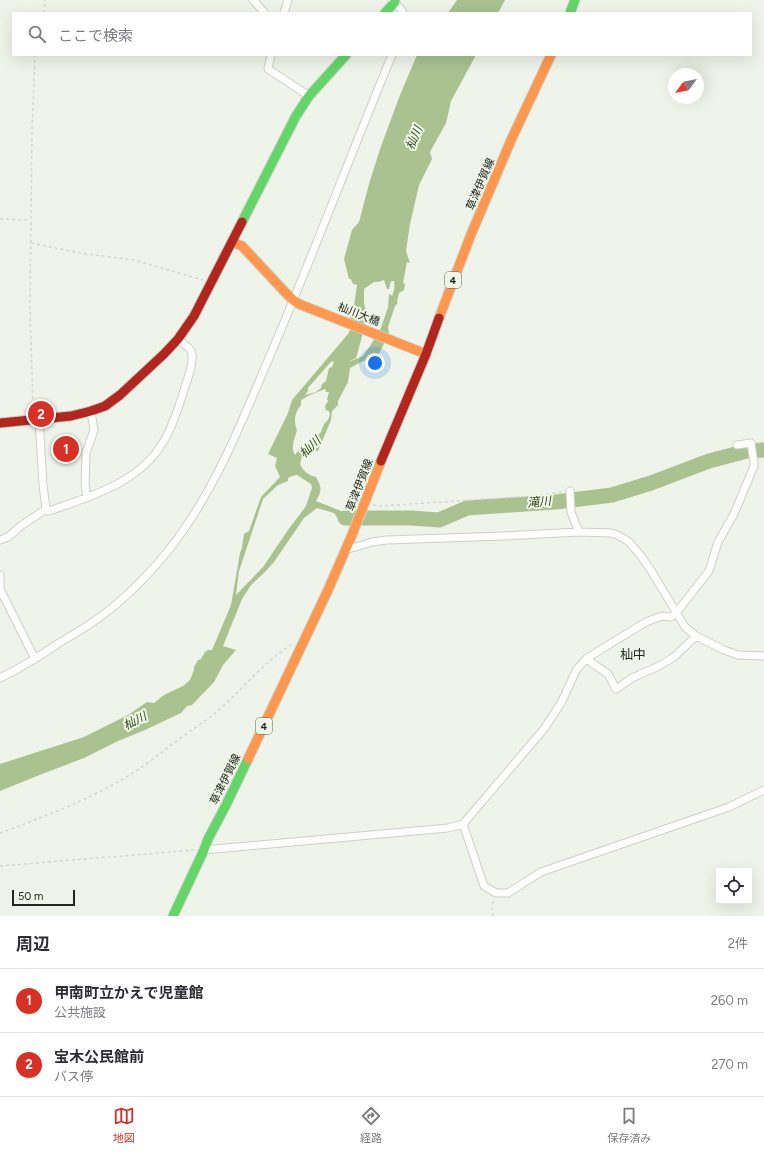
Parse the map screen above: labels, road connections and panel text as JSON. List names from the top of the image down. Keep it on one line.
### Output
{"streets":{"main road":["草津伊賀線","4","杣川大橋"]},"crossings":[["草津伊賀線","杣川大橋"]],"districts":["杣中"],"water":["杣川","滝川"],"scale_bar":"50 m","north":"bottom left","page":{"search":"ここで検索","pins":["2","1"],"scale":"50 m","heading":["周辺","2件"],"list":[{"mark":"1","name":"甲南町立かえで児童館","note":"公共施設","value":"260 m"},{"mark":"2","name":"宝木公民館前","note":"バス停","value":"270 m"}],"nav":["地図","経路","保存済み"]}}
